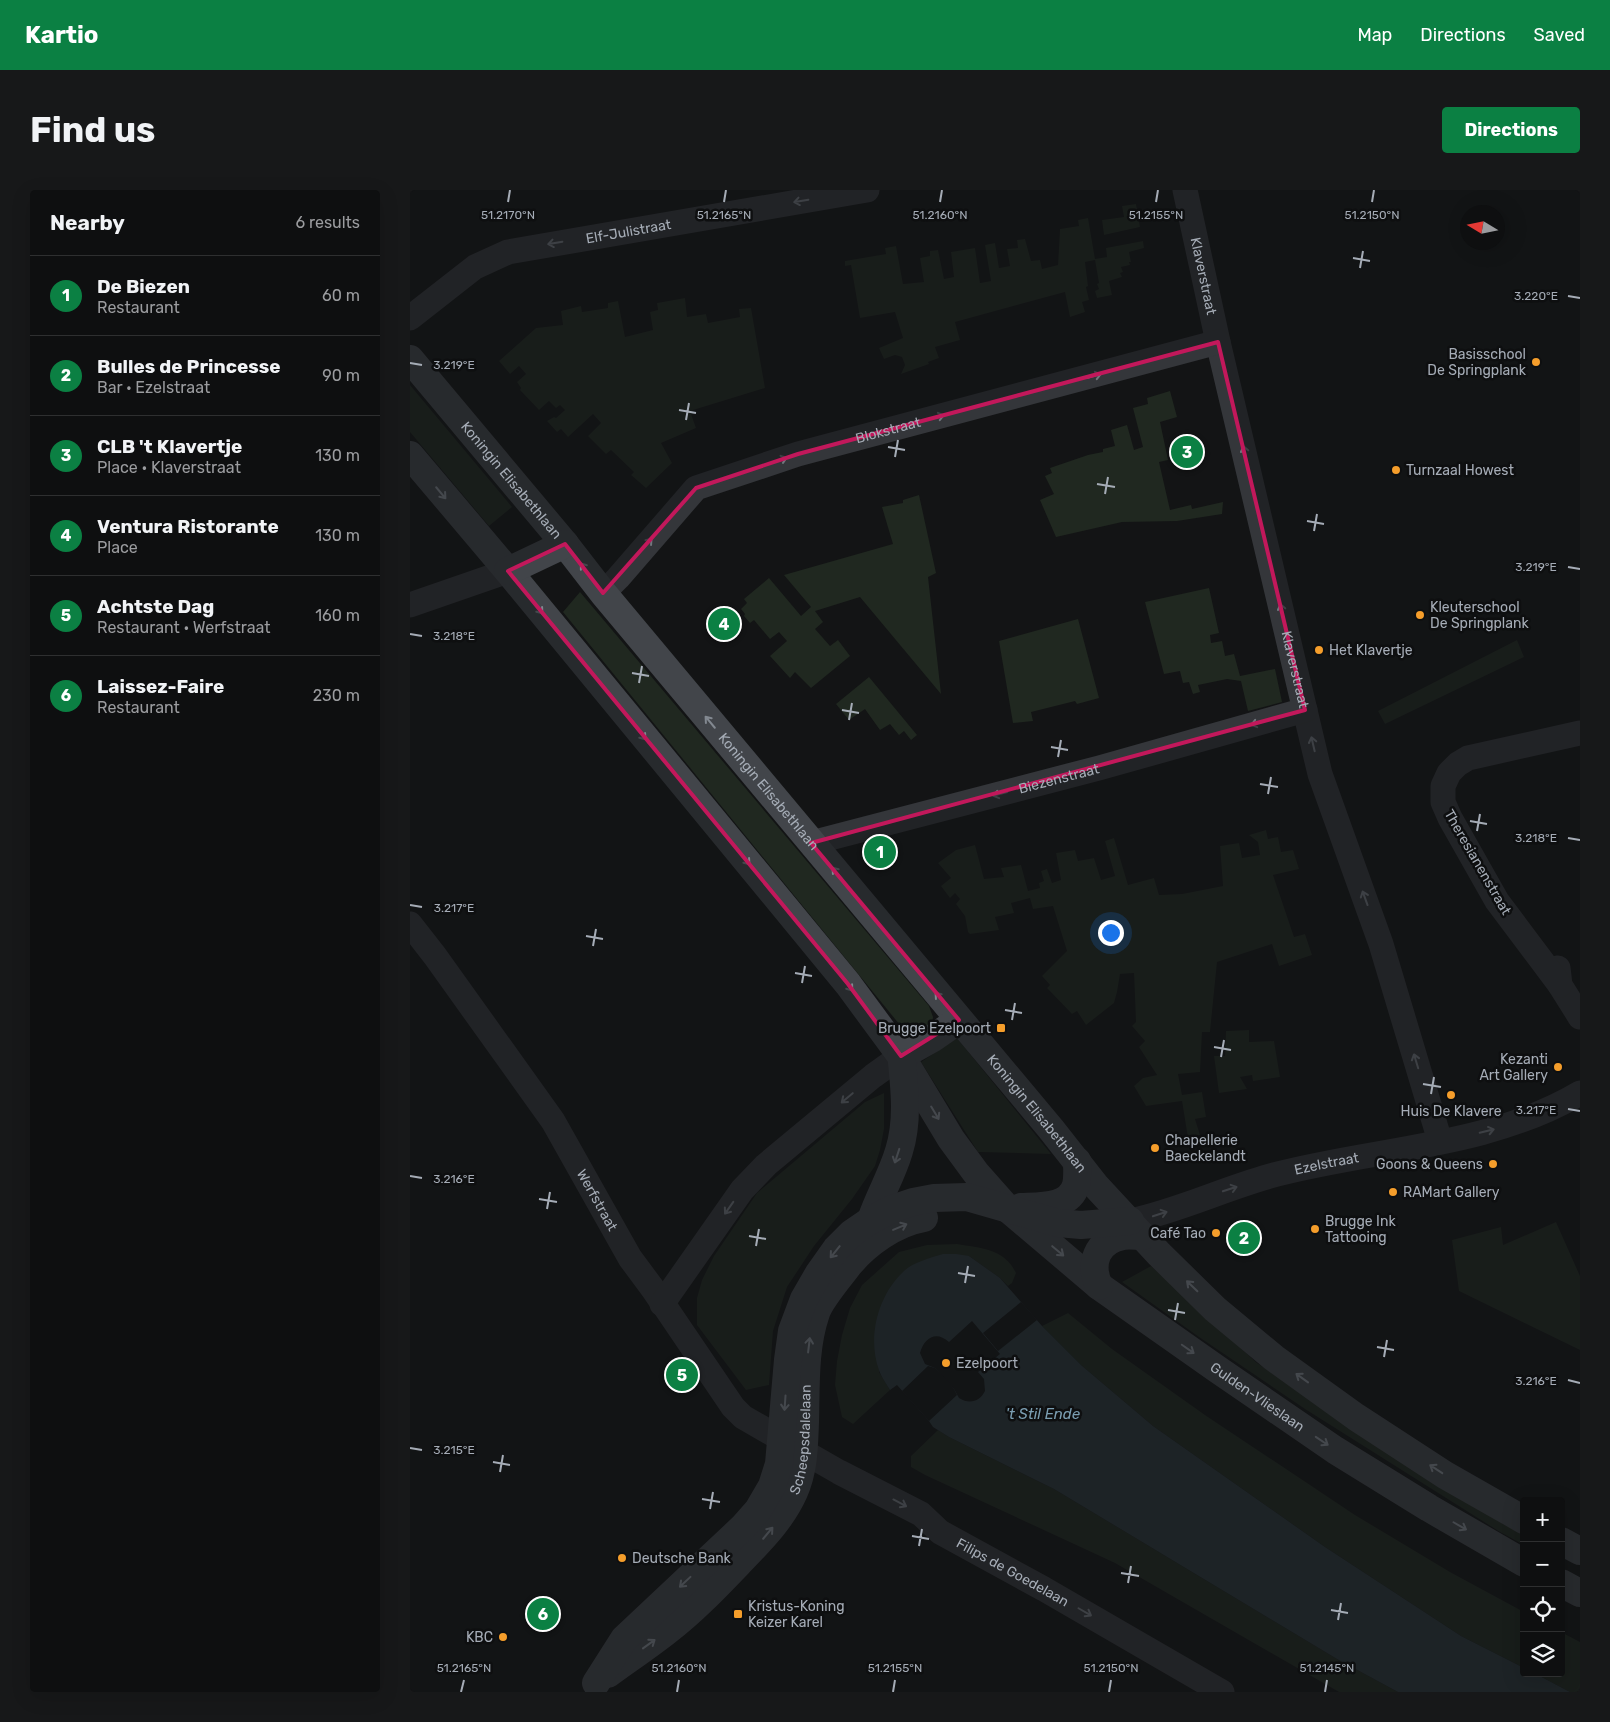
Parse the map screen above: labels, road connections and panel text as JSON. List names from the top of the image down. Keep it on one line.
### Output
{"streets":{"main road":["Koningin Elisabethlaan","Gulden-Vlieslaan","Scheepsdalelaan"],"street":["Elf-Julistraat","Klaverstraat","Blokstraat","Biezenstraat","Theresianenstraat","Ezelstraat","Werfstraat","Filips de Goedelaan"]},"crossings":[["Klaverstraat","Blokstraat"],["Klaverstraat","Biezenstraat"],["Klaverstraat","Ezelstraat"],["Blokstraat","Koningin Elisabethlaan"],["Koningin Elisabethlaan","Biezenstraat"],["Koningin Elisabethlaan","Ezelstraat"],["Koningin Elisabethlaan","Scheepsdalelaan"],["Ezelstraat","Scheepsdalelaan"],["Werfstraat","Scheepsdalelaan"],["Werfstraat","Filips de Goedelaan"],["Gulden-Vlieslaan","Scheepsdalelaan"],["Scheepsdalelaan","Filips de Goedelaan"]],"one_way":["Elf-Julistraat","Klaverstraat","Blokstraat","Biezenstraat","Ezelstraat","Filips de Goedelaan"],"water":["'t Stil Ende"],"places":{"other":["Basisschool De Springplank","Turnzaal Howest","Kleuterschool De Springplank","Het Klavertje","Kezanti Art Gallery","Huis De Klavere","Chapellerie Baeckelandt","Goons & Queens","RAMart Gallery","Brugge Ink Tattooing","Café Tao","Ezelpoort","Deutsche Bank","KBC"],"transit":["Brugge Ezelpoort","Kristus-Koning Keizer Karel"]},"north":"left","page":{"header":"Kartio","nav":["Map","Directions","Saved"],"buttons":"Directions","title":"Find us","heading":["Nearby","6 results"],"list":[{"mark":"1","name":"De Biezen","note":"Restaurant","value":"60 m"},{"mark":"2","name":"Bulles de Princesse","note":"Bar · Ezelstraat","value":"90 m"},{"mark":"3","name":"CLB 't Klavertje","note":"Place · Klaverstraat","value":"130 m"},{"mark":"4","name":"Ventura Ristorante","note":"Place","value":"130 m"},{"mark":"5","name":"Achtste Dag","note":"Restaurant · Werfstraat","value":"160 m"},{"mark":"6","name":"Laissez-Faire","note":"Restaurant","value":"230 m"}],"pins":["3","4","1","2","5","6"],"map_buttons":["+","−"]},"coordinates":["51.2165°N","51.2160°N","51.2155°N","51.2150°N","51.2170°N","3.220°E","3.219°E","3.218°E","3.217°E","3.216°E","3.215°E","51.2145°N"]}
